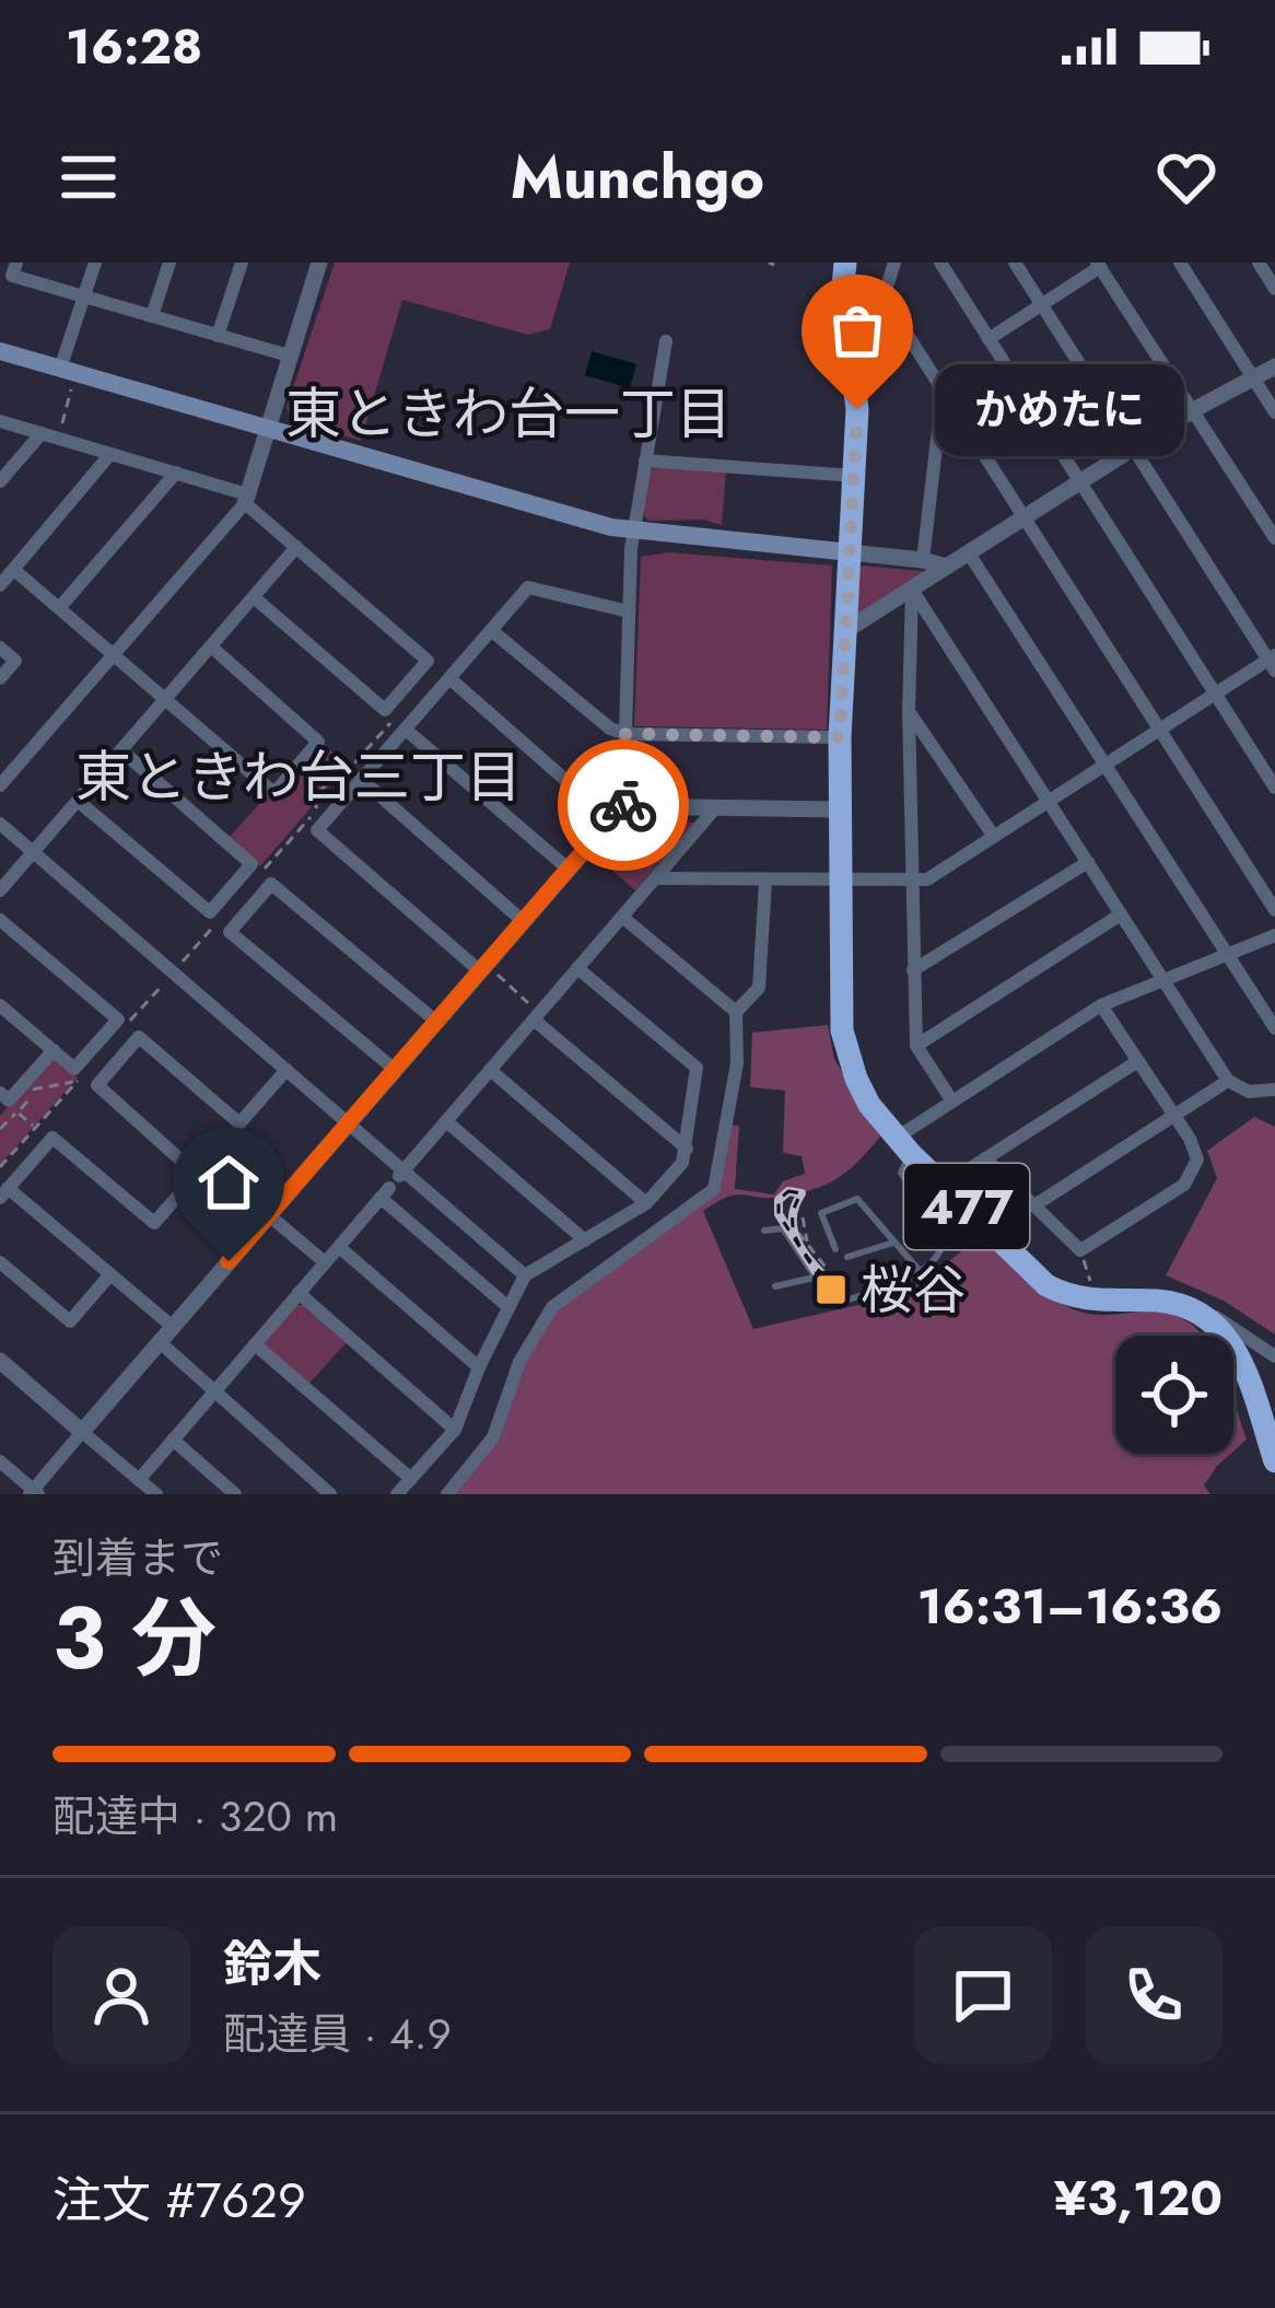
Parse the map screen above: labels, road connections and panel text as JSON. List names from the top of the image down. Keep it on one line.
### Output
{"streets":{"highway":["477"]},"districts":["東ときわ台一丁目","東ときわ台三丁目"],"places":{"other":["かめたに"],"transit":["桜谷"]},"page":{"status":"16:28","header":"Munchgo","bubble":"かめたに","heading":["3 分","到着まで","16:31–16:36"],"panel":["鈴木","配達員 · 4.9","注文 #7629","¥3,120"],"bar":"配達中 · 320 m"}}
